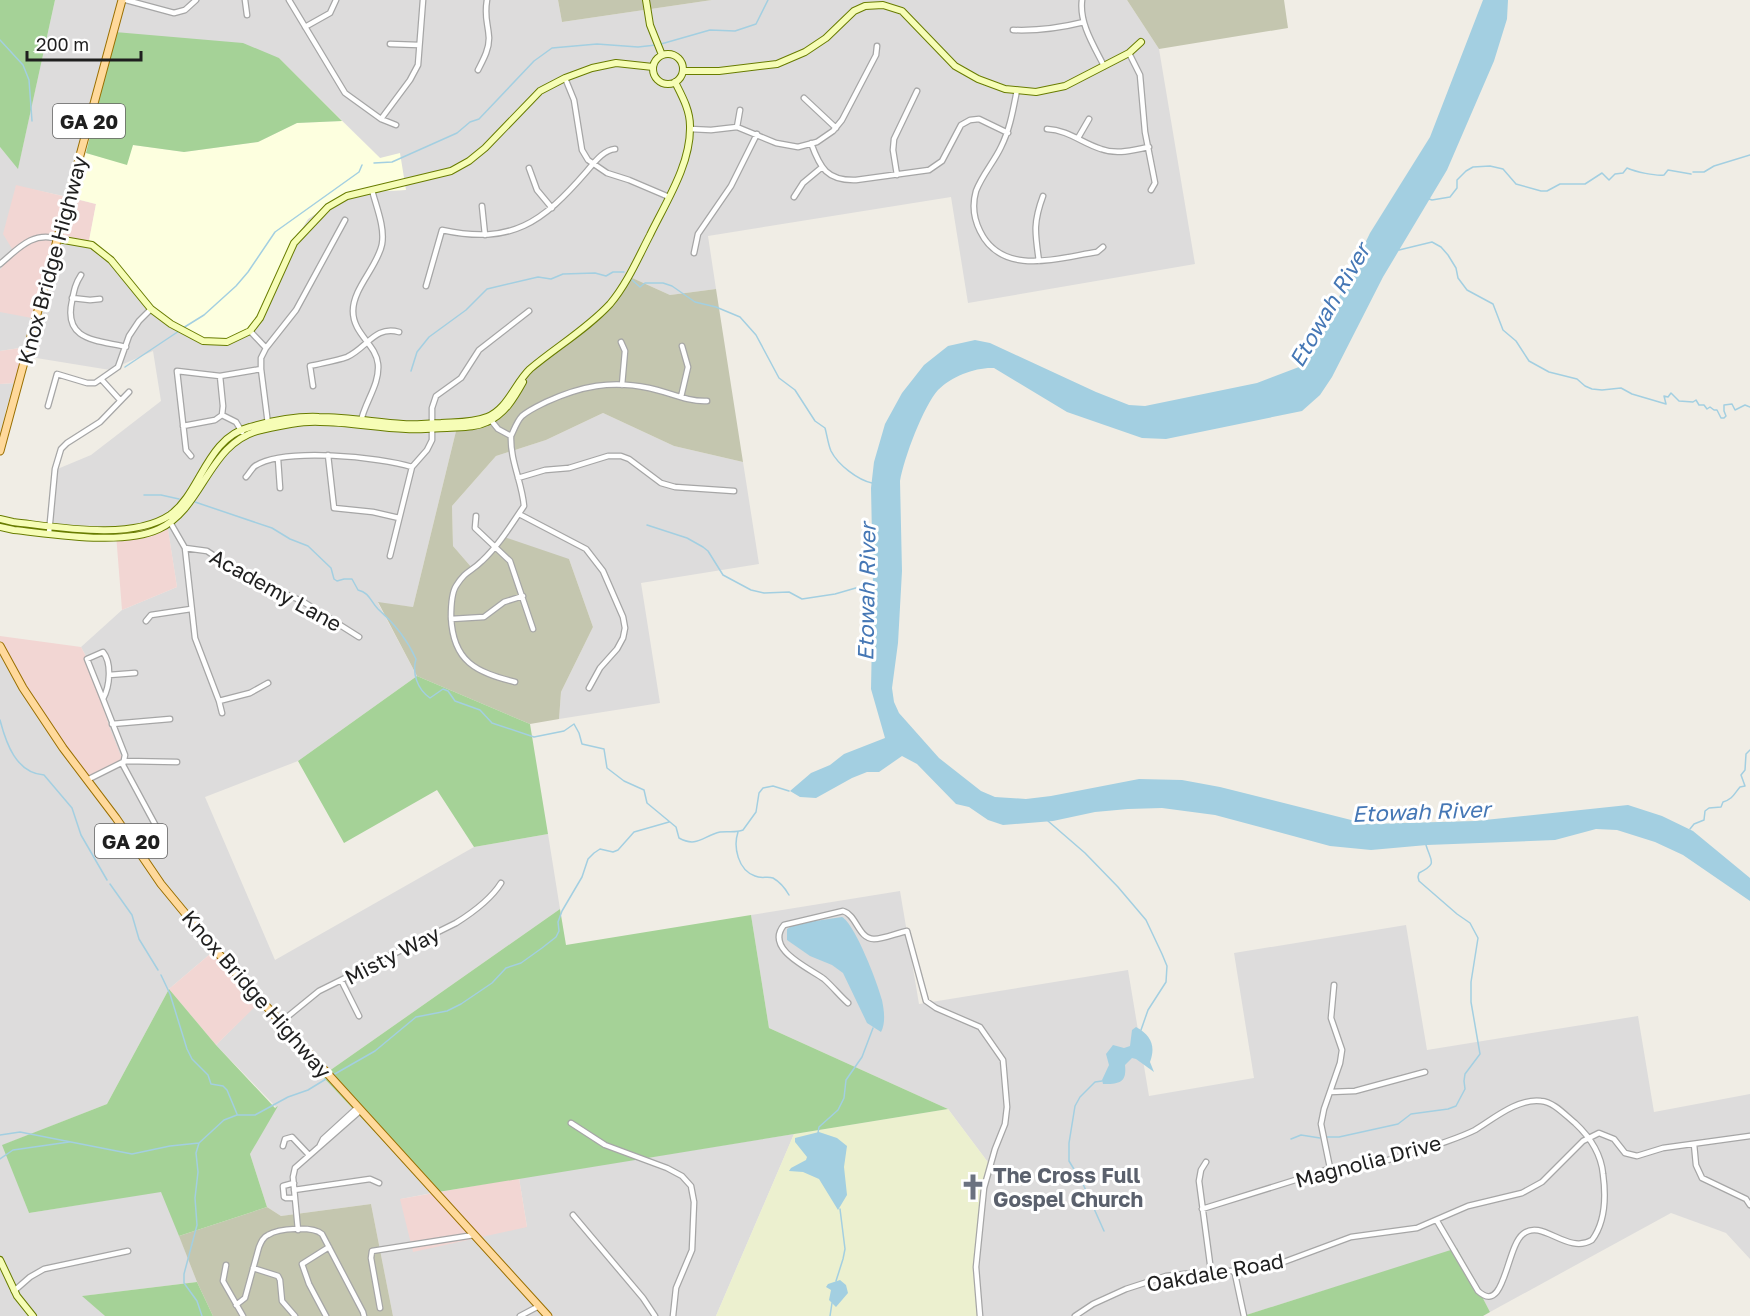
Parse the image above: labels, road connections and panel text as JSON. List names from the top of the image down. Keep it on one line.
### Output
{"streets":{"main road":["GA 20","Knox Bridge Highway"],"street":["Academy Lane","Misty Way","Magnolia Drive","Oakdale Road"]},"crossings":[["Knox Bridge Highway","Misty Way"],["Magnolia Drive","Oakdale Road"]],"water":["Etowah River"],"places":{"church":["The Cross Full Gospel Church"]},"scale_bar":"200 m"}
